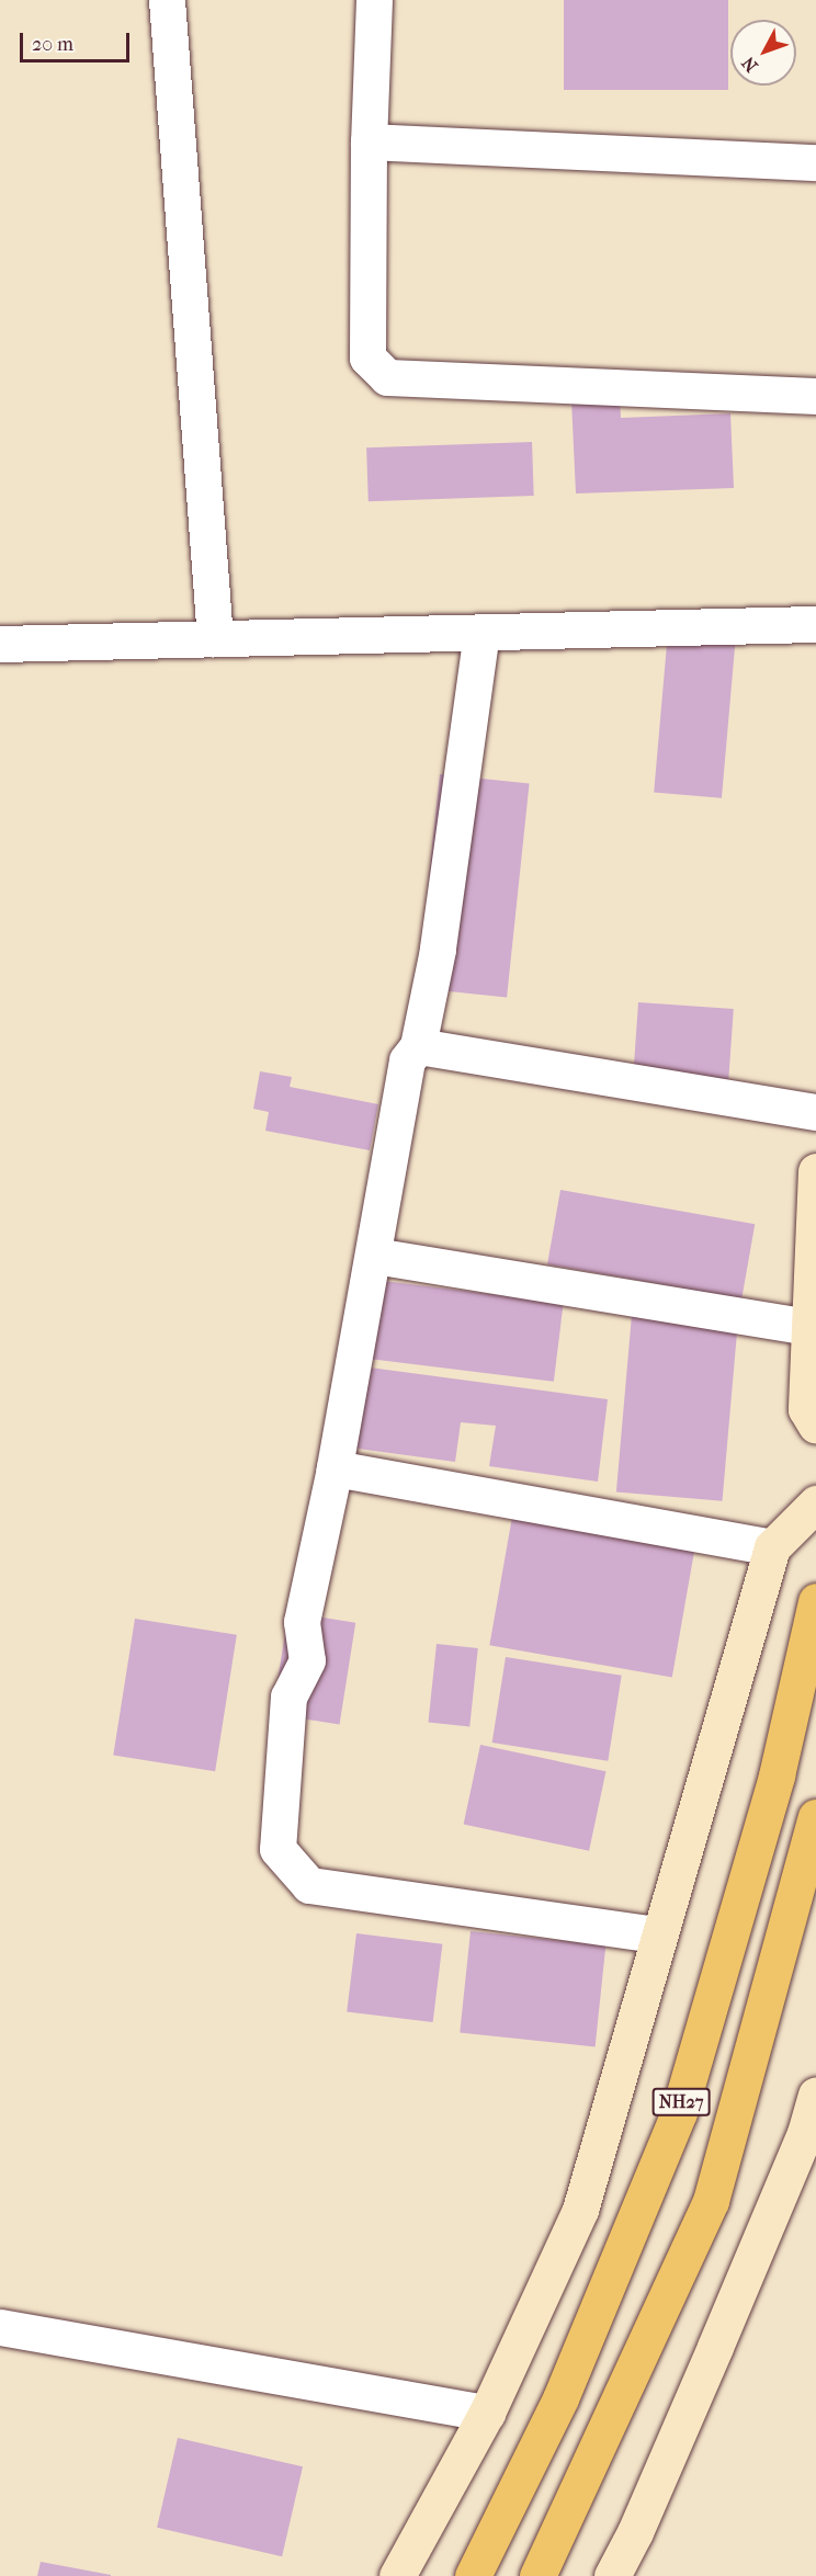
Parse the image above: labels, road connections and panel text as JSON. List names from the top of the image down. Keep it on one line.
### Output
{"streets":{"highway":["NH27"]},"scale_bar":"20 m","north":"bottom left"}
